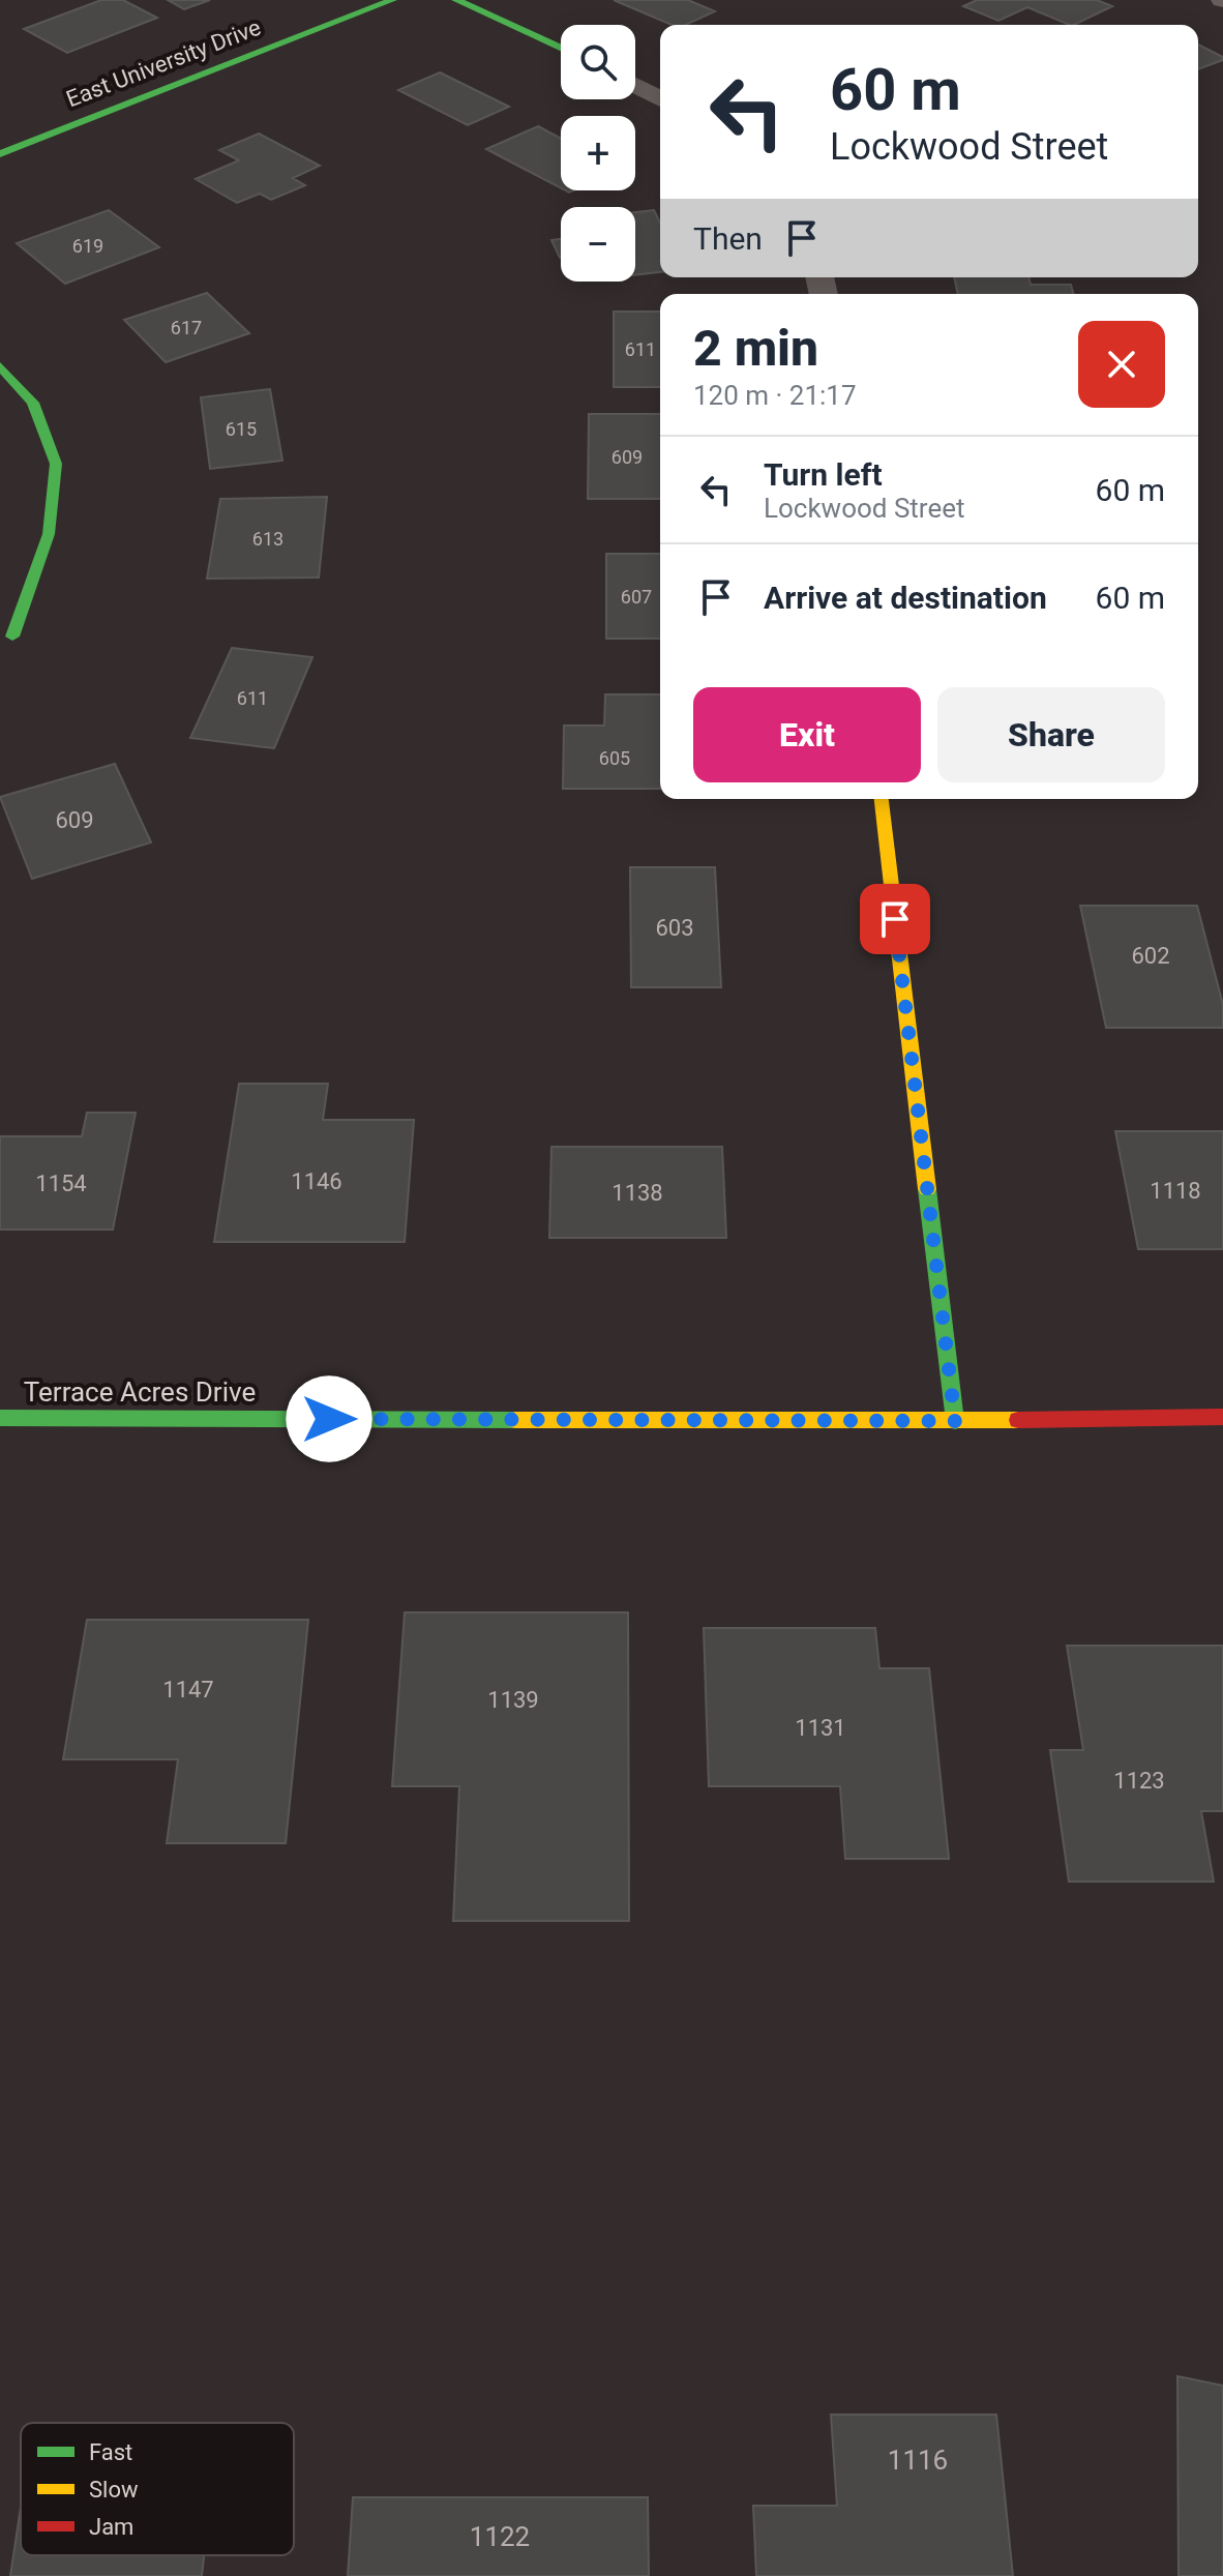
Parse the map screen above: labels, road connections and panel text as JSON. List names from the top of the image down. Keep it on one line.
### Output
{"streets":{"street":["East University Drive","Terrace Acres Drive"]},"house_numbers":["619","617","611","615","609","613","607","611","605","609","603","602","1146","1154","1118","1138","1147","1139","1131","1123","1116","1122"],"legend":["Fast","Slow","Jam"],"page":{"map_buttons":["+","−"],"turn":["60 m","Lockwood Street"],"then":"Then","heading":["2 min","120 m · 21:17"],"list":[{"name":"Turn left","note":"Lockwood Street","value":"60 m"},{"name":"Arrive at destination","value":"60 m"}],"buttons":["Exit","Share"]}}
